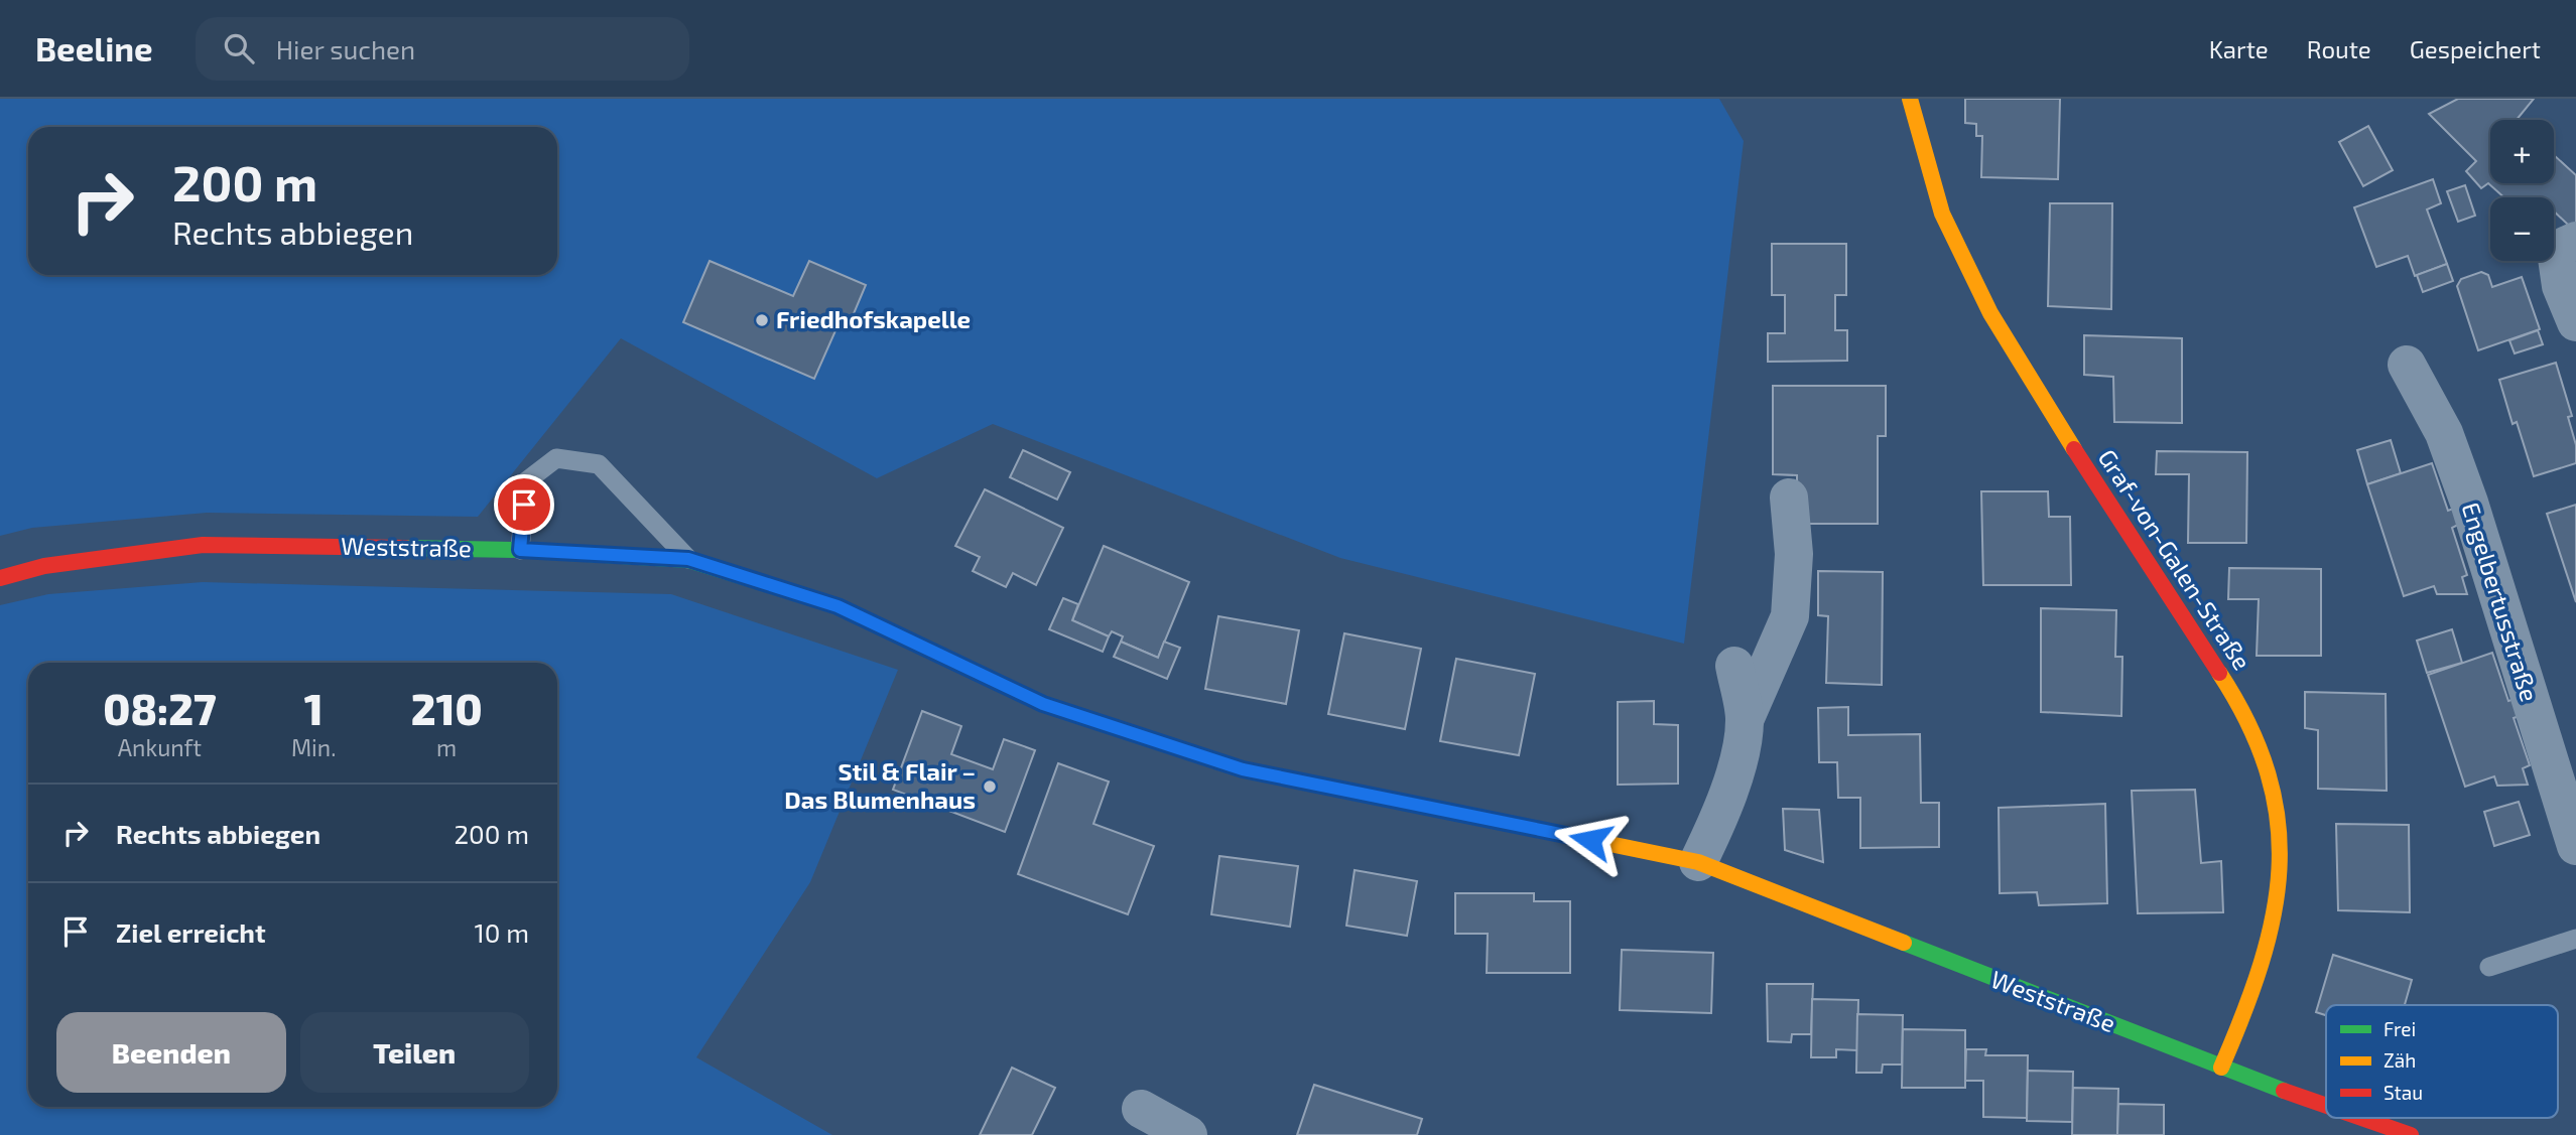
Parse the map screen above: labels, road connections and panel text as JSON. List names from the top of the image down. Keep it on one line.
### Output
{"streets":{"street":["Weststraße","Graf-von-Galen-Straße","Engelbertusstraße"]},"crossings":[["Weststraße","Graf-von-Galen-Straße"]],"places":["Friedhofskapelle","Stil & Flair – Das Blumenhaus"],"legend":["Frei","Zäh","Stau"],"page":{"header":"Beeline","search":"Hier suchen","nav":["Karte","Route","Gespeichert"],"map_buttons":["+","−"],"turn":["200 m","Rechts abbiegen"],"eta":["08:27","Ankunft","1","Min.","210","m"],"list":[{"name":"Rechts abbiegen","value":"200 m"},{"name":"Ziel erreicht","value":"10 m"}],"buttons":["Beenden","Teilen"]}}
